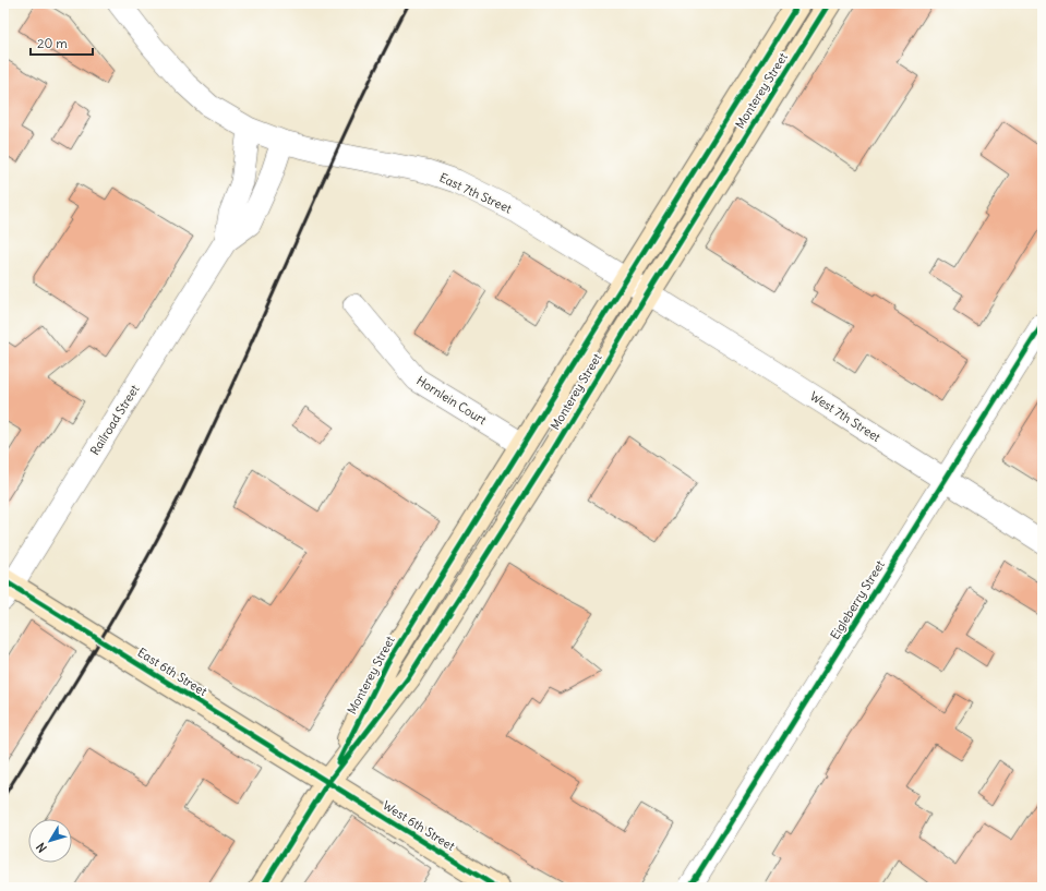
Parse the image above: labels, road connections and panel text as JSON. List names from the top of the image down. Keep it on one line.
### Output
{"streets":{"main road":["Monterey Street","East 6th Street","West 6th Street"],"street":["East 7th Street","Hornlein Court","West 7th Street","Railroad Street","Eigleberry Street"]},"crossings":[["Monterey Street","East 7th Street"],["Monterey Street","Hornlein Court"],["Monterey Street","West 7th Street"],["Monterey Street","East 6th Street"],["Monterey Street","West 6th Street"],["East 7th Street","West 7th Street"],["East 7th Street","Railroad Street"],["West 7th Street","Eigleberry Street"],["Railroad Street","East 6th Street"],["East 6th Street","West 6th Street"]],"scale_bar":"20 m","north":"bottom left"}
